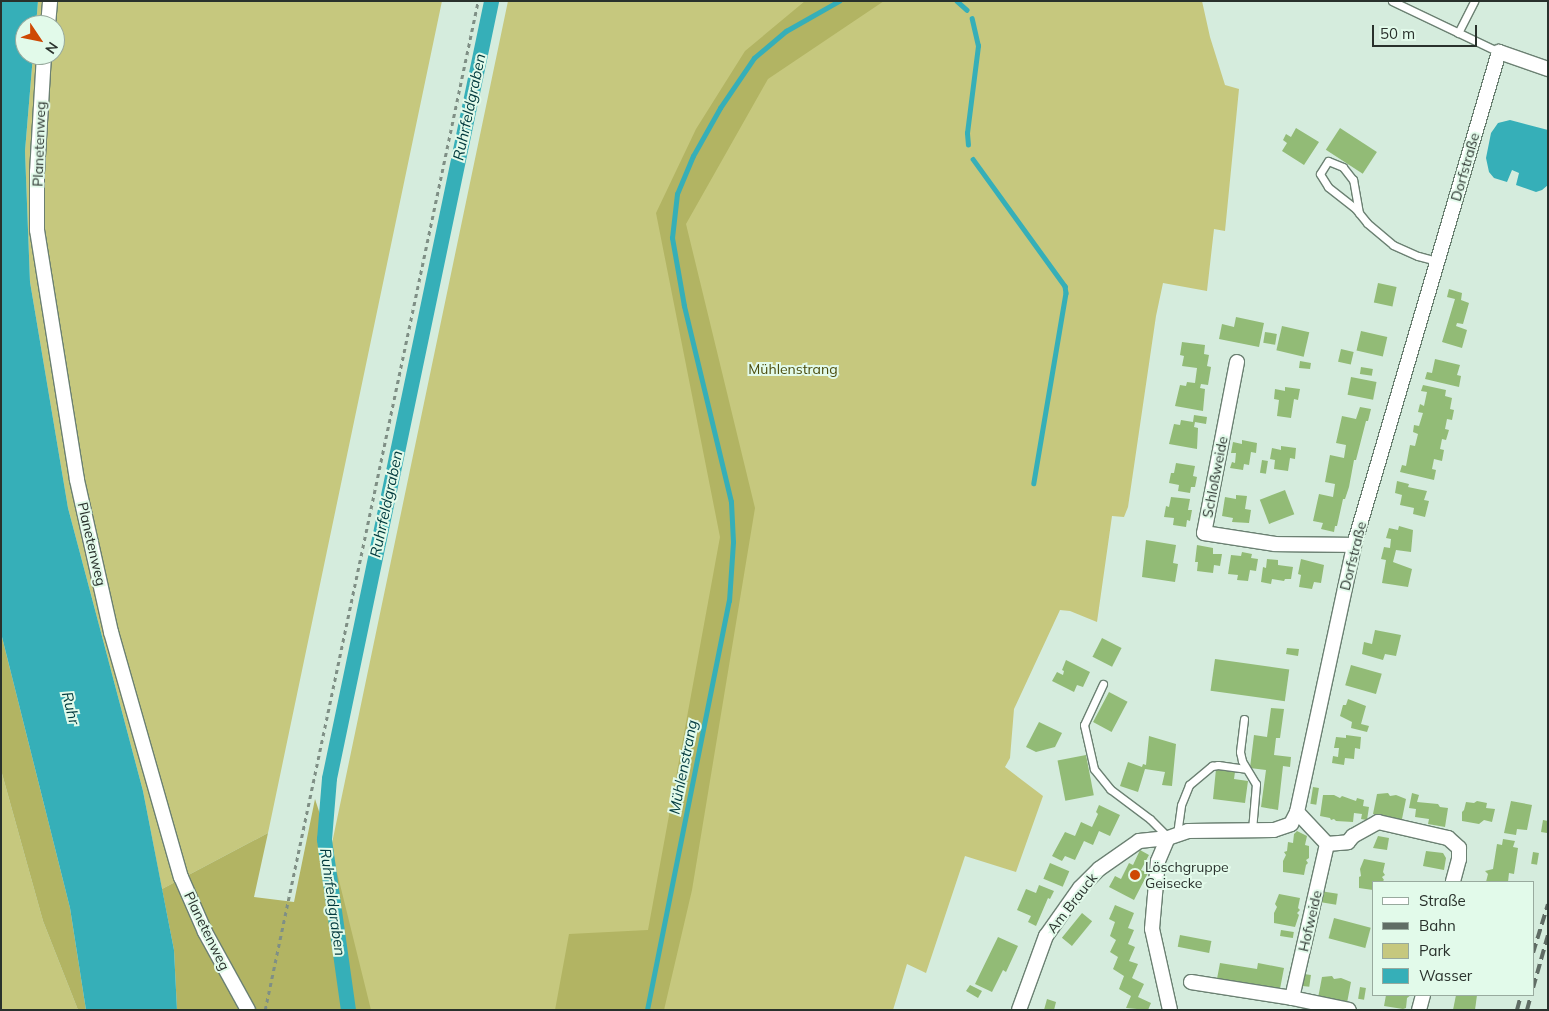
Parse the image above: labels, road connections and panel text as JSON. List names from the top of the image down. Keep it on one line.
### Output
{"streets":{"street":["Planetenweg","Dorfstraße","Schloßweide","Am Brauck","Hofweide"]},"crossings":[["Dorfstraße","Schloßweide"]],"water":["Ruhrfeldgraben","Ruhr","Mühlenstrang"],"parks":["Mühlenstrang"],"places":["Löschgruppe Geisecke"],"legend":["Straße","Bahn","Park","Wasser"],"scale_bar":"50 m","north":"bottom right"}
